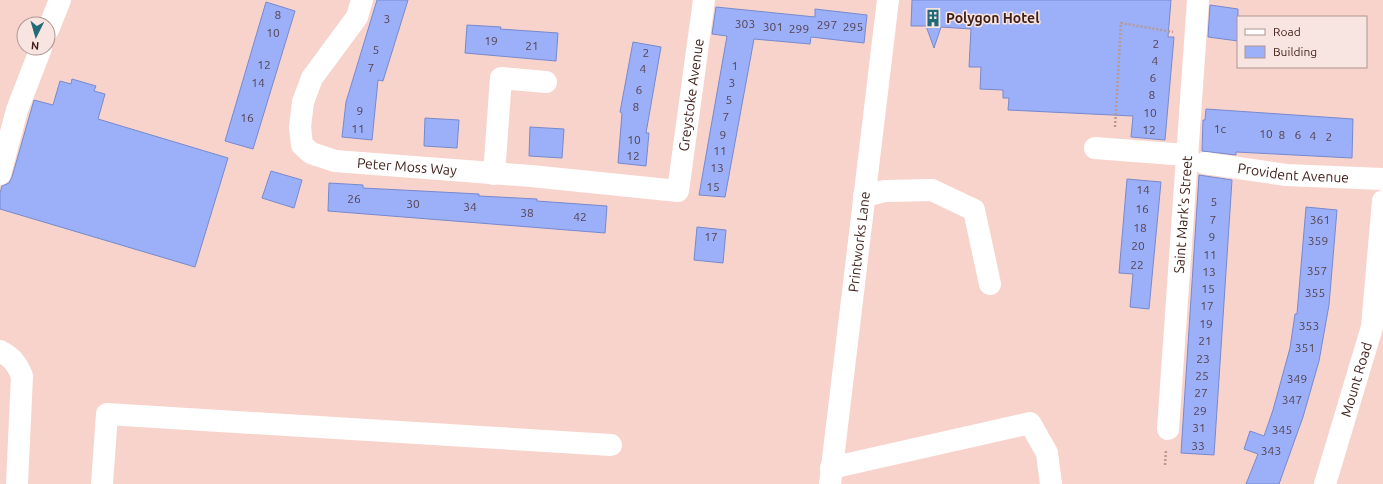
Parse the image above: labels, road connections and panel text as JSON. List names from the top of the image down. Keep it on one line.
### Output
{"streets":{"street":["Greystoke Avenue","Peter Moss Way","Provident Avenue","Saint Mark's Street","Printworks Lane","Mount Road"]},"crossings":[["Greystoke Avenue","Peter Moss Way"],["Provident Avenue","Saint Mark's Street"]],"places":{"building":["Polygon Hotel"]},"house_numbers":["8","3","303","297","301","295","299","10","19","2","21","5","2","4","12","1","7","4","6","14","3","6","8","5","8","9","10","7","16","11","1c","12","10","9","8","6","4","2","10","11","12","13","15","14","26","5","30","34","16","38","42","7","361","18","17","9","359","20","11","22","357","13","15","355","17","19","353","21","351","23","25","349","27","347","29","31","345","33","343"],"legend":["Road","Building"],"north":"bottom"}
